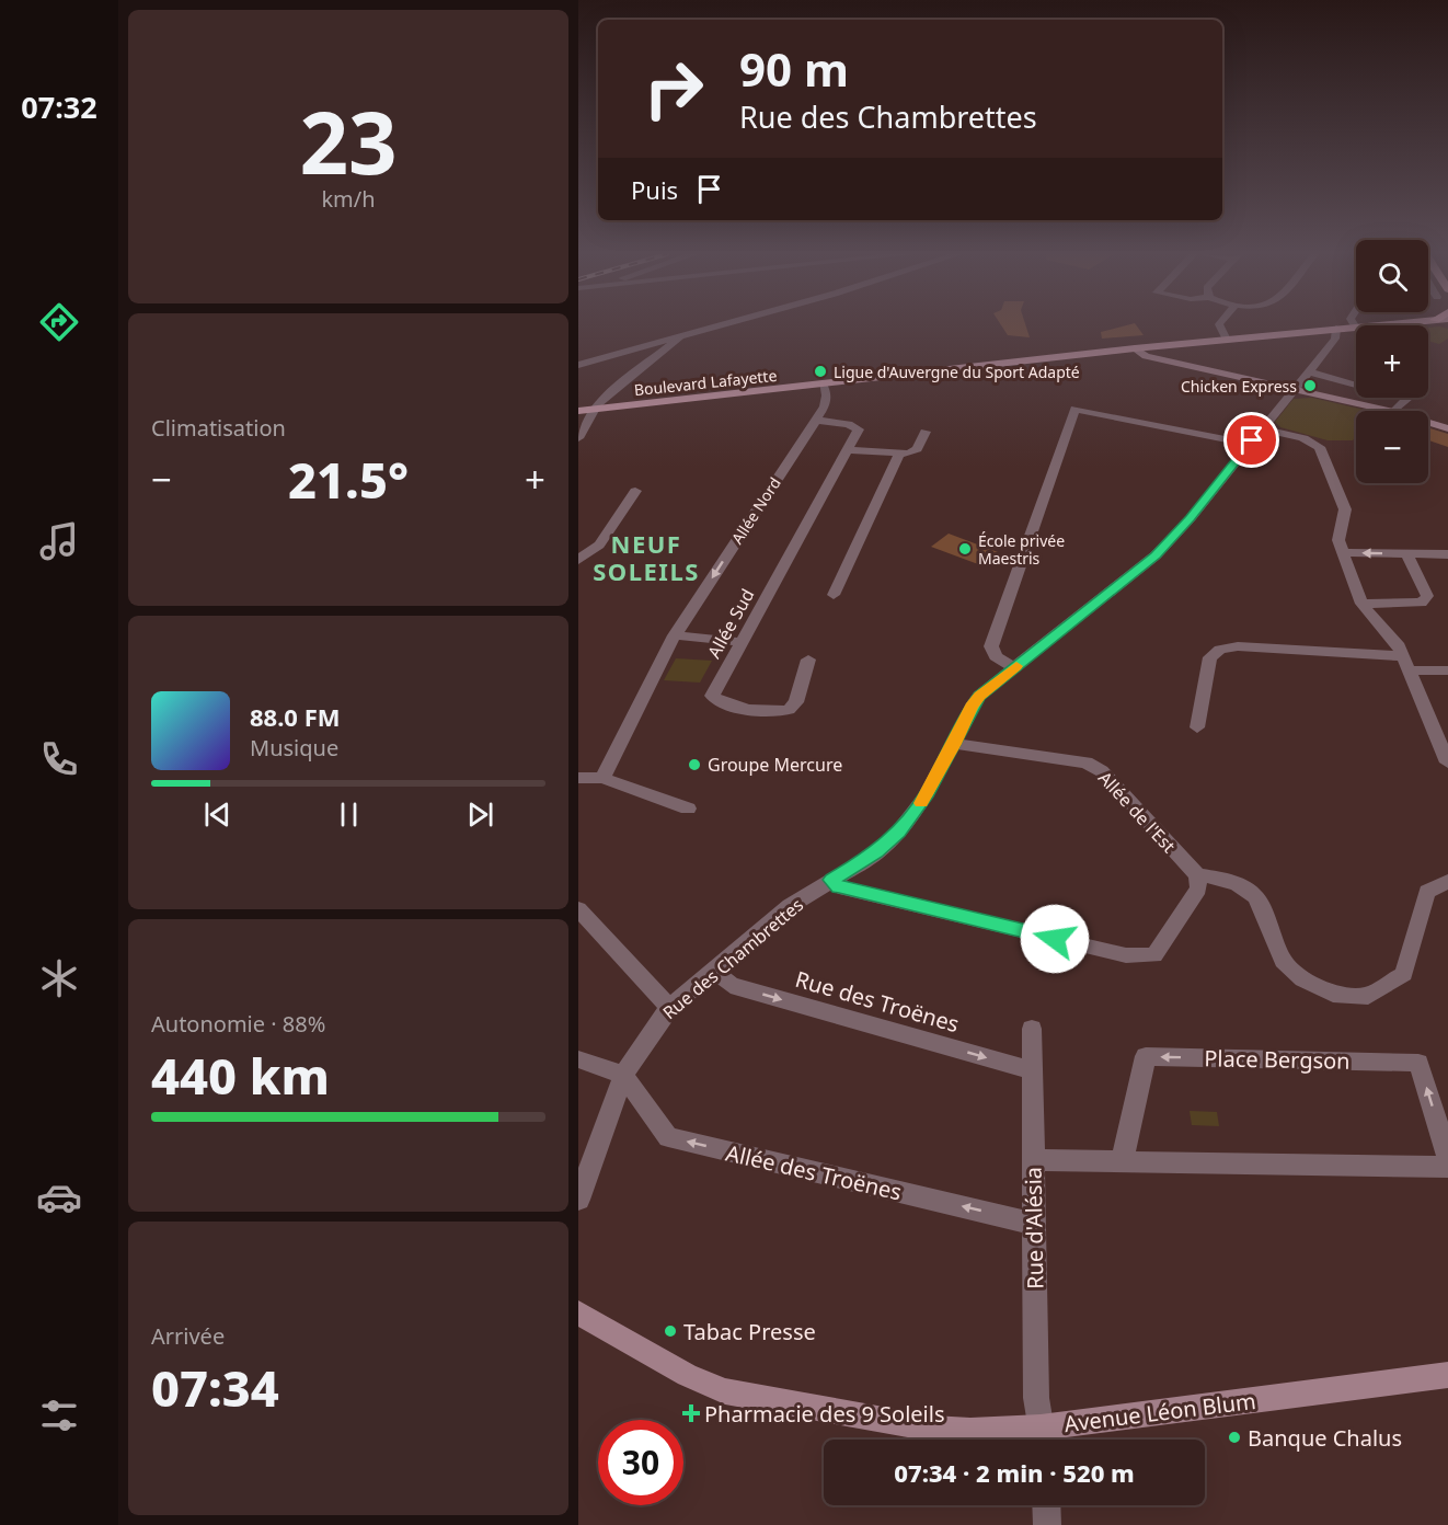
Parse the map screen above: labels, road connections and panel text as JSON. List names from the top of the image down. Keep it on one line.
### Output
{"streets":{"main road":["Boulevard Lafayette","Avenue Léon Blum"],"street":["Allée Nord","Allée Sud","Allée de l'Est","Rue des Chambrettes","Rue des Troënes","Place Bergson","Allée des Troënes","Rue d'Alésia"]},"crossings":[["Boulevard Lafayette","Allée Nord"],["Boulevard Lafayette","Rue des Chambrettes"],["Allée Nord","Allée Sud"],["Allée de l'Est","Rue des Chambrettes"],["Rue des Chambrettes","Rue des Troënes"],["Rue des Chambrettes","Allée des Troënes"],["Rue des Troënes","Rue d'Alésia"],["Allée des Troënes","Rue d'Alésia"],["Rue d'Alésia","Avenue Léon Blum"]],"one_way":["Rue des Troënes","Allée des Troënes"],"districts":["NEUF SOLEILS"],"places":{"other":["Ligue d'Auvergne du Sport Adapté","Chicken Express","École privée Maestris","Groupe Mercure","Tabac Presse","Banque Chalus"],"health":["Pharmacie des 9 Soleils"]},"page":{"tabs":"07:32","tile":[["23","km/h"],"Climatisation",["Autonomie · 88%","440 km"],["Arrivée","07:34"]],"turn":["90 m","Rue des Chambrettes"],"then":"Puis","map_buttons":["+","−"],"heat":["−","21.5°","+"],"song":["88.0 FM","Musique"],"limit":"30","trip":"07:34 · 2 min · 520 m"}}
